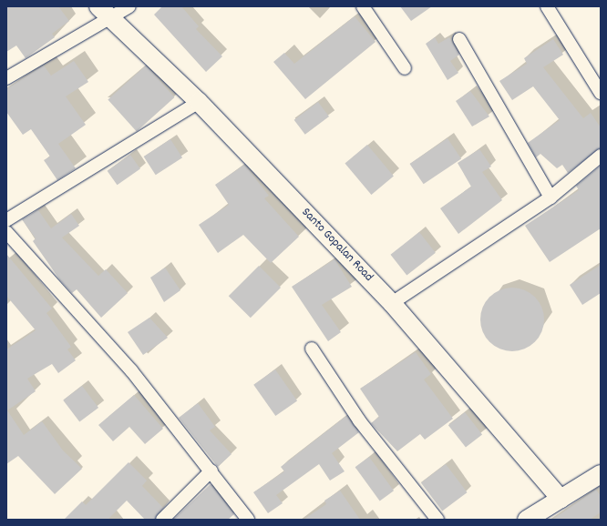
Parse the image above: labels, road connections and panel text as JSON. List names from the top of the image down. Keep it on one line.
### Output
{"streets":{"main road":["Santo Gopalan Road"]}}
